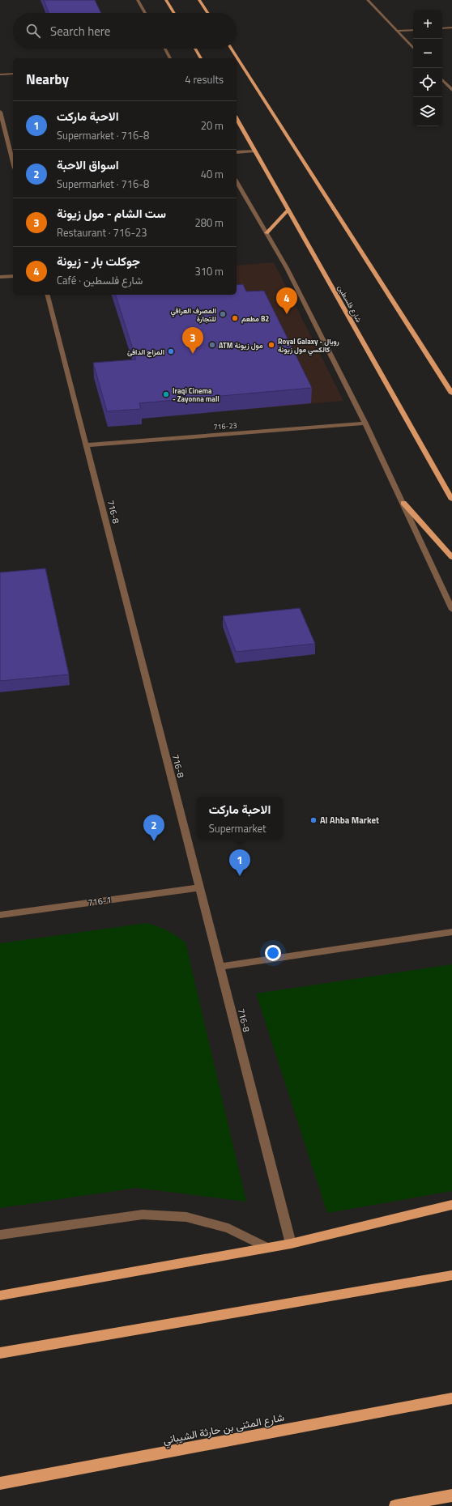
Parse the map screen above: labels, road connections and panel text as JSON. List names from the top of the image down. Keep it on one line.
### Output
{"streets":{"main road":["شارع فلسطين","شارع المثنى بن حارثة الشيباني"],"street":["716-23","716-8","716-1"]},"crossings":[["716-23","716-8"],["716-8","716-1"]],"places":["المصرف العراقي للتجارة","مطعم B2","ATM مول زيونة","Royal Galaxy - رويال كالكسي مول زيونة","المزاج الدافئ","Iraqi Cinema - Zayonna mall","Al Ahba Market"],"page":{"map_buttons":["+","−"],"search":"Search here","heading":["Nearby","4 results"],"list":[{"mark":"1","name":"الاحبة ماركت","note":"Supermarket · 716-8","value":"20 m"},{"mark":"2","name":"اسواق الاحبة","note":"Supermarket · 716-8","value":"40 m"},{"mark":"3","name":"ست الشام - مول زيونة","note":"Restaurant · 716-23","value":"280 m"},{"mark":"4","name":"جوكلت بار - زيونة","note":"Café · شارع فلسطين","value":"310 m"}],"pins":["4","3","2","1"],"popup":["الاحبة ماركت","Supermarket"]}}
